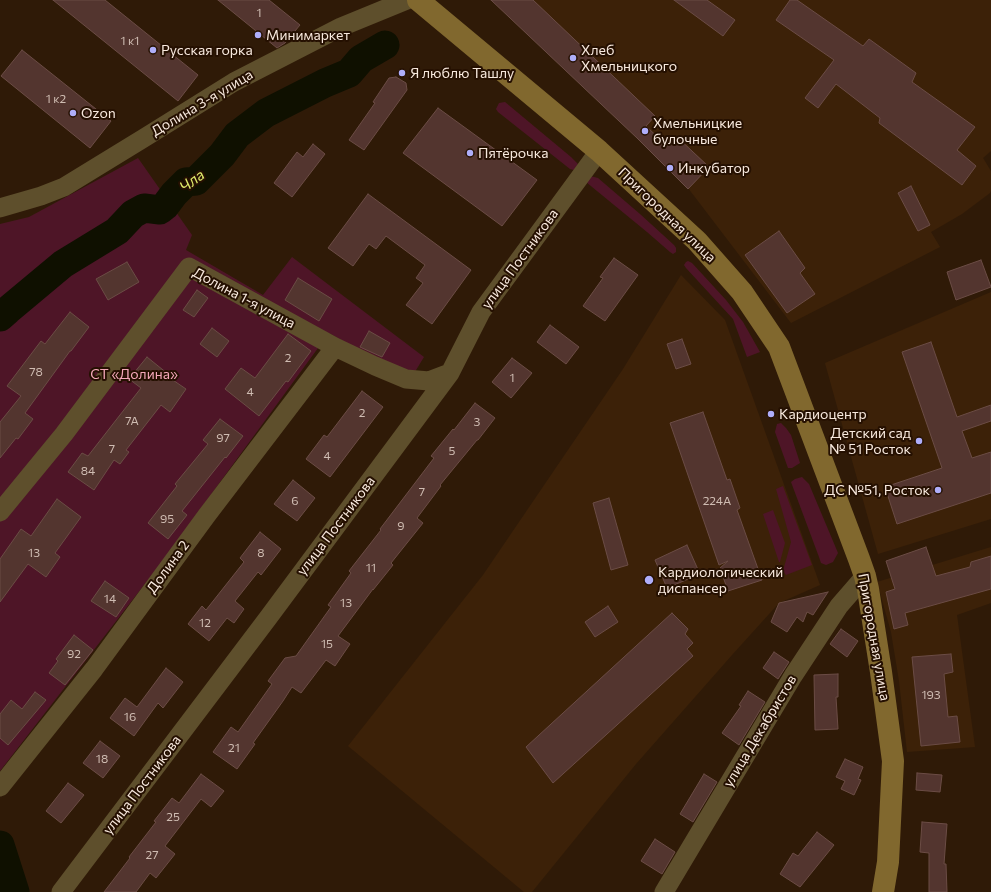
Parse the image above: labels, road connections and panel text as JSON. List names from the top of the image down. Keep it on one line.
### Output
{"streets":{"street":["Долина 3-я улица","Пригородная улица","улица Постникова","Долина 1-я улица","Долина 2","улица Декабристов"]},"crossings":[["Пригородная улица","улица Постникова"],["Пригородная улица","улица Декабристов"],["улица Постникова","Долина 1-я улица"],["Долина 1-я улица","Долина 2"]],"water":["Чла"],"parks":["СТ «Долина»"],"places":["Минимаркет","Русская горка","Хлеб Хмельницкого","Я люблю Ташлу","Ozon","Хмельницкие булочные","Пятёрочка","Инкубатор","Кардиоцентр","Детский сад № 51 Росток","ДС №51, Росток","Кардиологический диспансер"],"house_numbers":["1","1 к1","1 к2","2","78","1","4","2","7А","3","97","7","5","4","84","7","6","224А","95","9","13","8","11","14","13","12","15","92","193","16","21","18","25","27"]}
